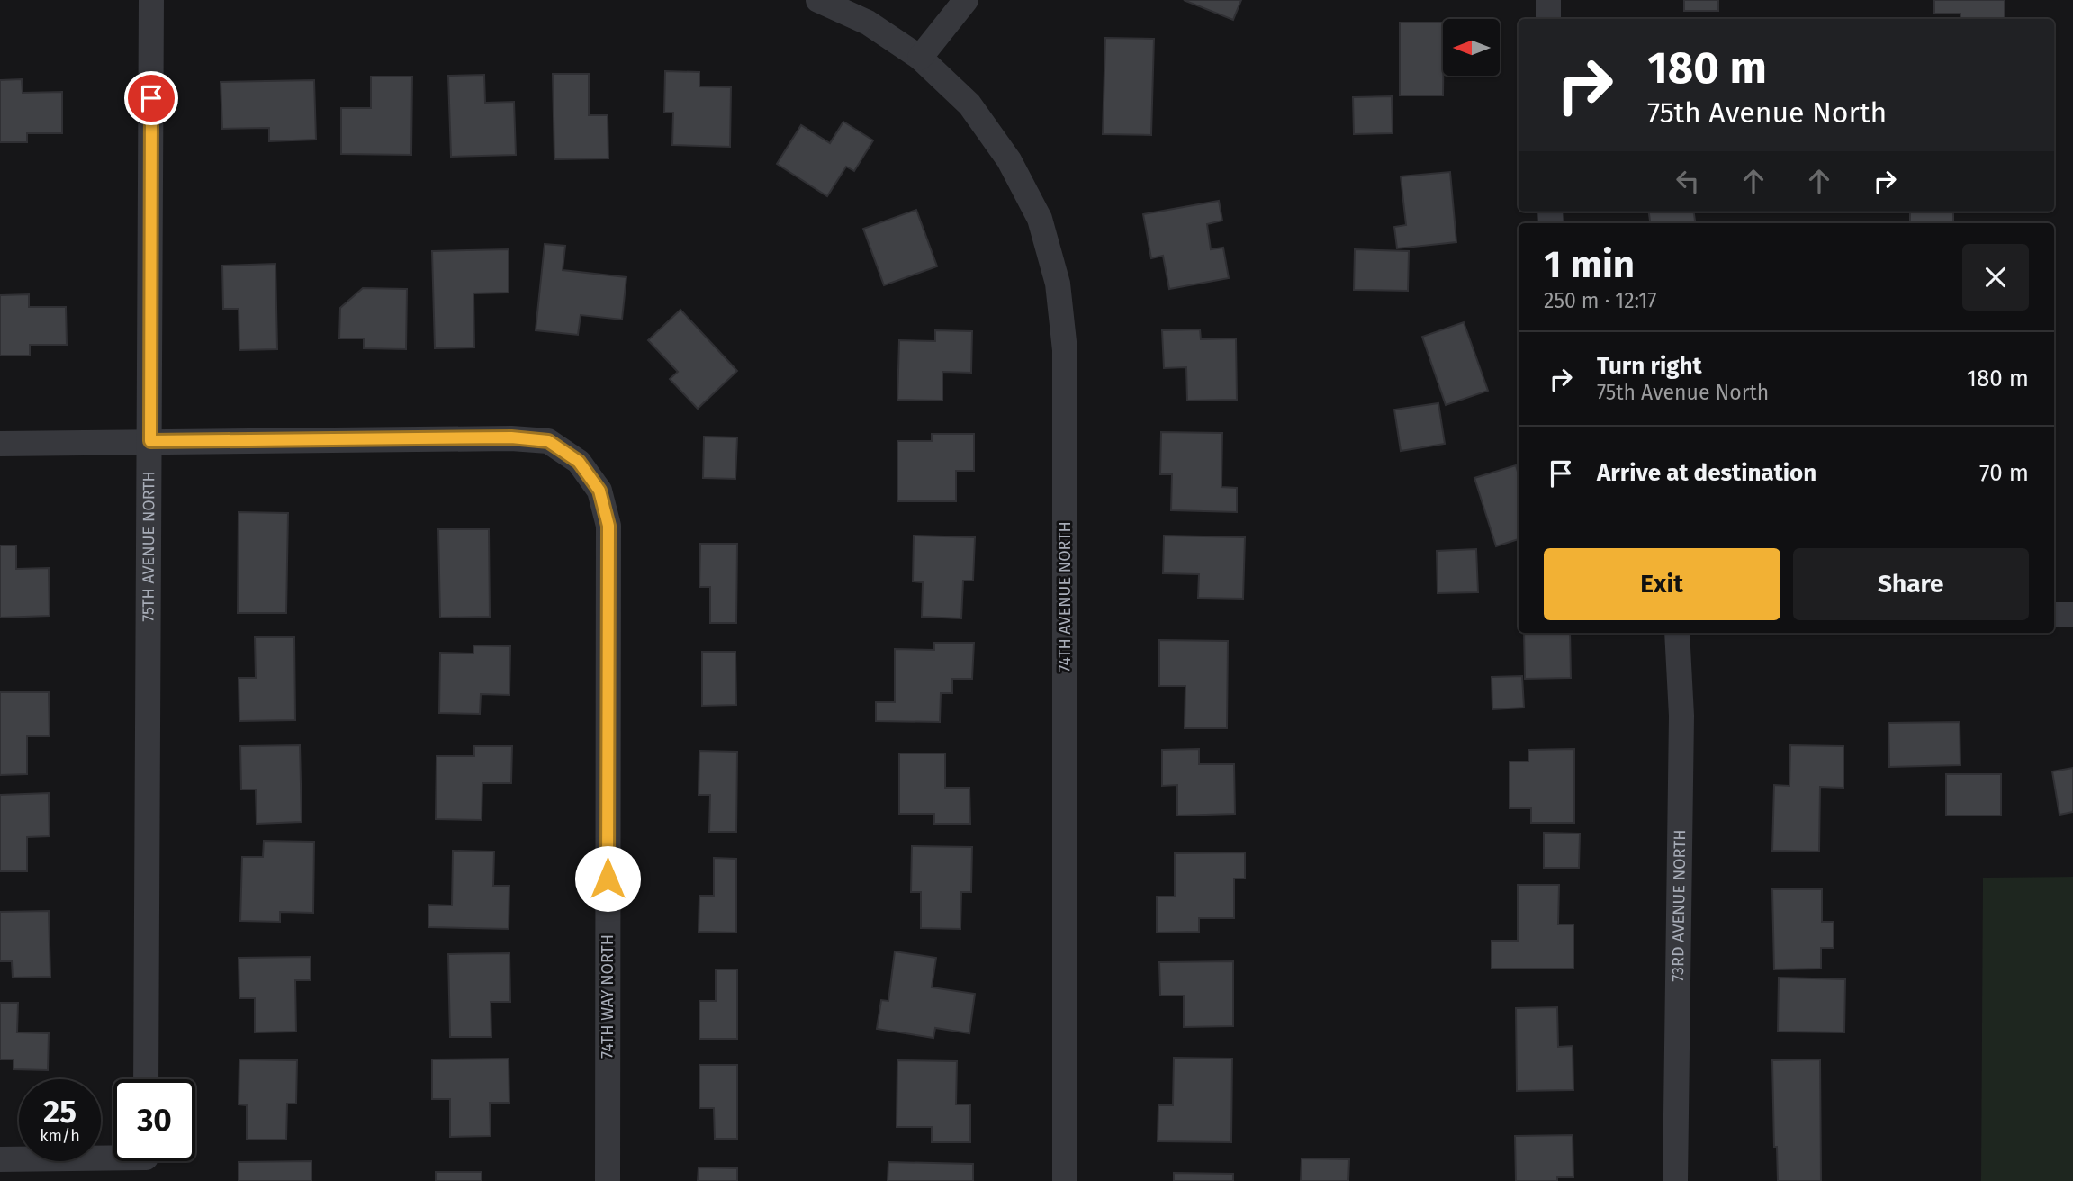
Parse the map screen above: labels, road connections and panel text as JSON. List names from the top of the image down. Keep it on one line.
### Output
{"streets":{"street":["75TH AVENUE NORTH","74TH AVENUE NORTH","73RD AVENUE NORTH","74TH WAY NORTH"]},"crossings":[["75TH AVENUE NORTH","74TH WAY NORTH"]],"north":"left","page":{"turn":["180 m","75th Avenue North"],"heading":["1 min","250 m · 12:17"],"list":[{"name":"Turn right","note":"75th Avenue North","value":"180 m"},{"name":"Arrive at destination","value":"70 m"}],"buttons":["Exit","Share"],"speed":"25 km/h","limit":"30"}}
